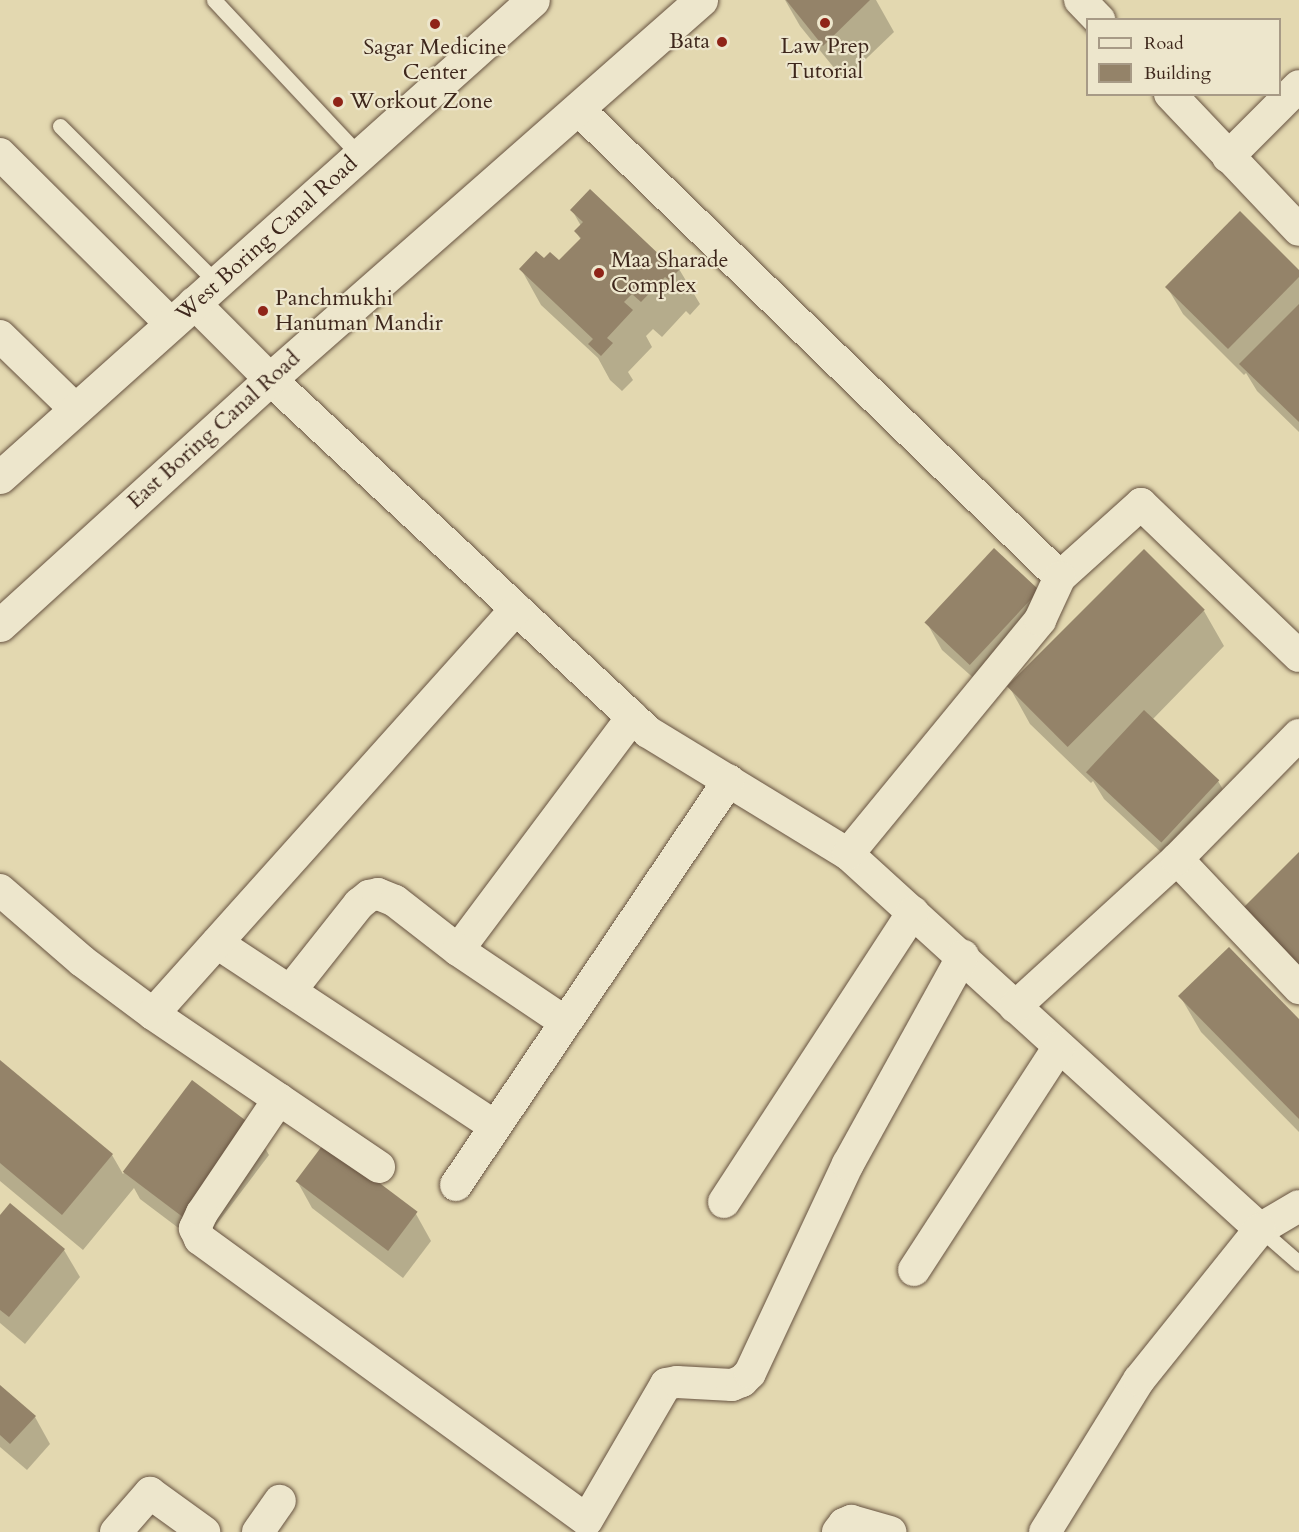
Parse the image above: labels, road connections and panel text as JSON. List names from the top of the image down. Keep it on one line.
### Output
{"streets":{"main road":["West Boring Canal Road","East Boring Canal Road"]},"places":["Law Prep Tutorial","Sagar Medicine Center","Bata","Workout Zone","Maa Sharade Complex","Panchmukhi Hanuman Mandir"],"legend":["Road","Building"]}
